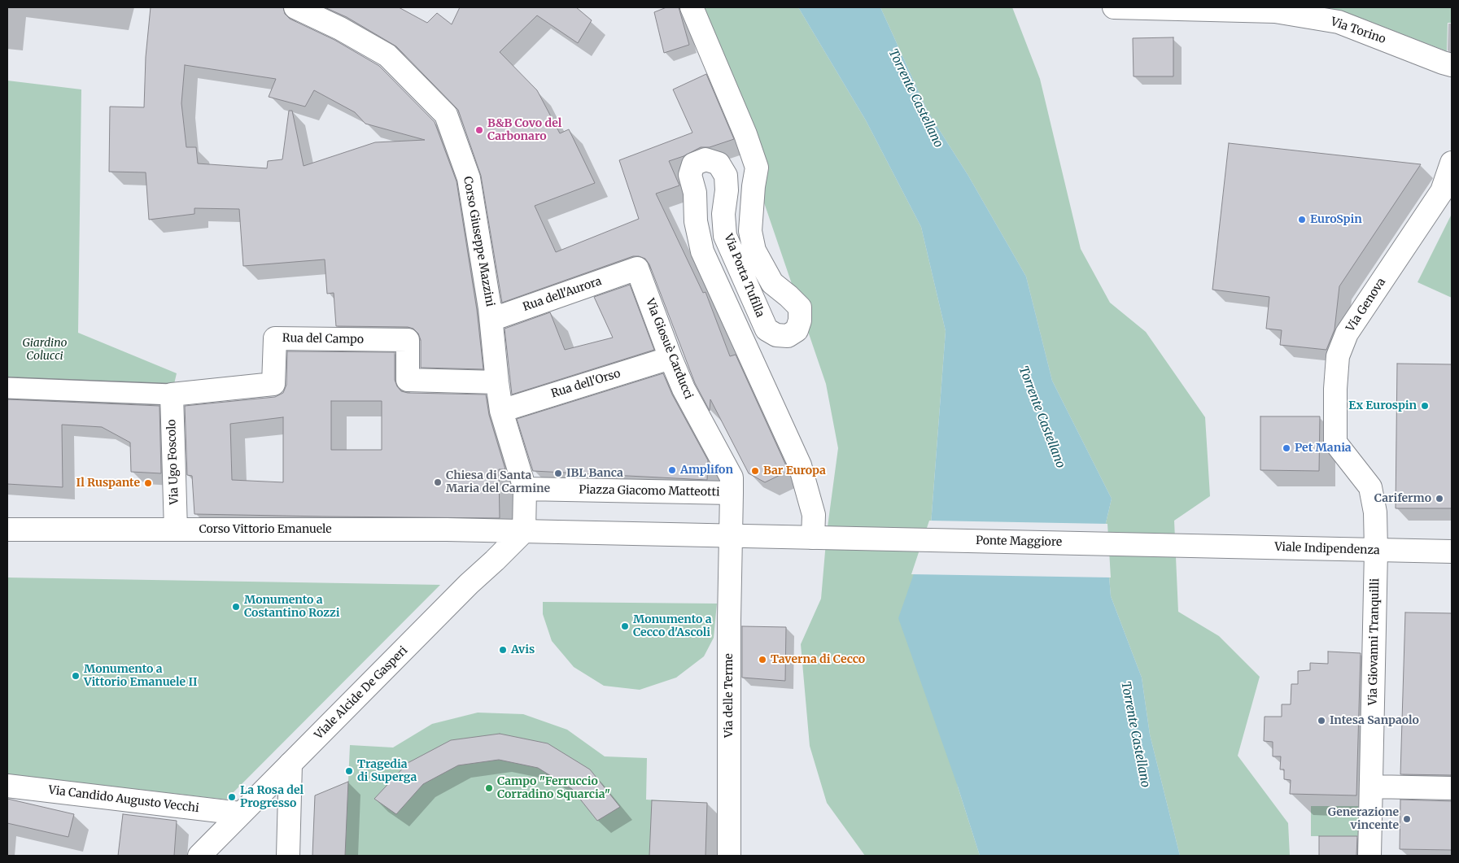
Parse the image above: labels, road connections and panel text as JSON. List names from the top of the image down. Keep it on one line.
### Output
{"streets":{"street":["Via Torino","Corso Giuseppe Mazzini","Via Porta Tufilla","Rua dell'Aurora","Via Genova","Rua del Campo","Via Giosuè Carducci","Rua dell'Orso","Via Ugo Foscolo","Piazza Giacomo Matteotti","Corso Vittorio Emanuele","Ponte Maggiore","Viale Indipendenza","Via Giovanni Tranquilli","Viale Alcide De Gasperi","Via delle Terme","Via Candido Augusto Vecchi"]},"crossings":[["Corso Giuseppe Mazzini","Rua dell'Aurora"],["Corso Giuseppe Mazzini","Rua del Campo"],["Corso Giuseppe Mazzini","Rua dell'Orso"],["Corso Giuseppe Mazzini","Piazza Giacomo Matteotti"],["Corso Giuseppe Mazzini","Corso Vittorio Emanuele"],["Corso Giuseppe Mazzini","Viale Alcide De Gasperi"],["Via Porta Tufilla","Ponte Maggiore"],["Rua dell'Aurora","Via Giosuè Carducci"],["Via Genova","Viale Indipendenza"],["Via Genova","Via Giovanni Tranquilli"],["Rua del Campo","Via Ugo Foscolo"],["Via Giosuè Carducci","Rua dell'Orso"],["Via Giosuè Carducci","Piazza Giacomo Matteotti"],["Via Ugo Foscolo","Corso Vittorio Emanuele"],["Piazza Giacomo Matteotti","Via delle Terme"],["Corso Vittorio Emanuele","Viale Alcide De Gasperi"],["Ponte Maggiore","Viale Indipendenza"],["Viale Indipendenza","Via Giovanni Tranquilli"],["Viale Alcide De Gasperi","Via Candido Augusto Vecchi"]],"water":["Torrente Castellano"],"parks":["Giardino Colucci"],"places":["B&B Covo del Carbonaro","EuroSpin","Ex Eurospin","Pet Mania","Amplifon","Bar Europa","IBL Banca","Chiesa di Santa Maria del Carmine","Il Ruspante","Carifermo","Monumento a Costantino Rozzi","Monumento a Cecco d'Ascoli","Avis","Taverna di Cecco","Monumento a Vittorio Emanuele II","Intesa Sanpaolo","Tragedia di Superga","Campo \"Ferruccio Corradino Squarcia\"","La Rosa del Progresso","Generazione vincente"]}
